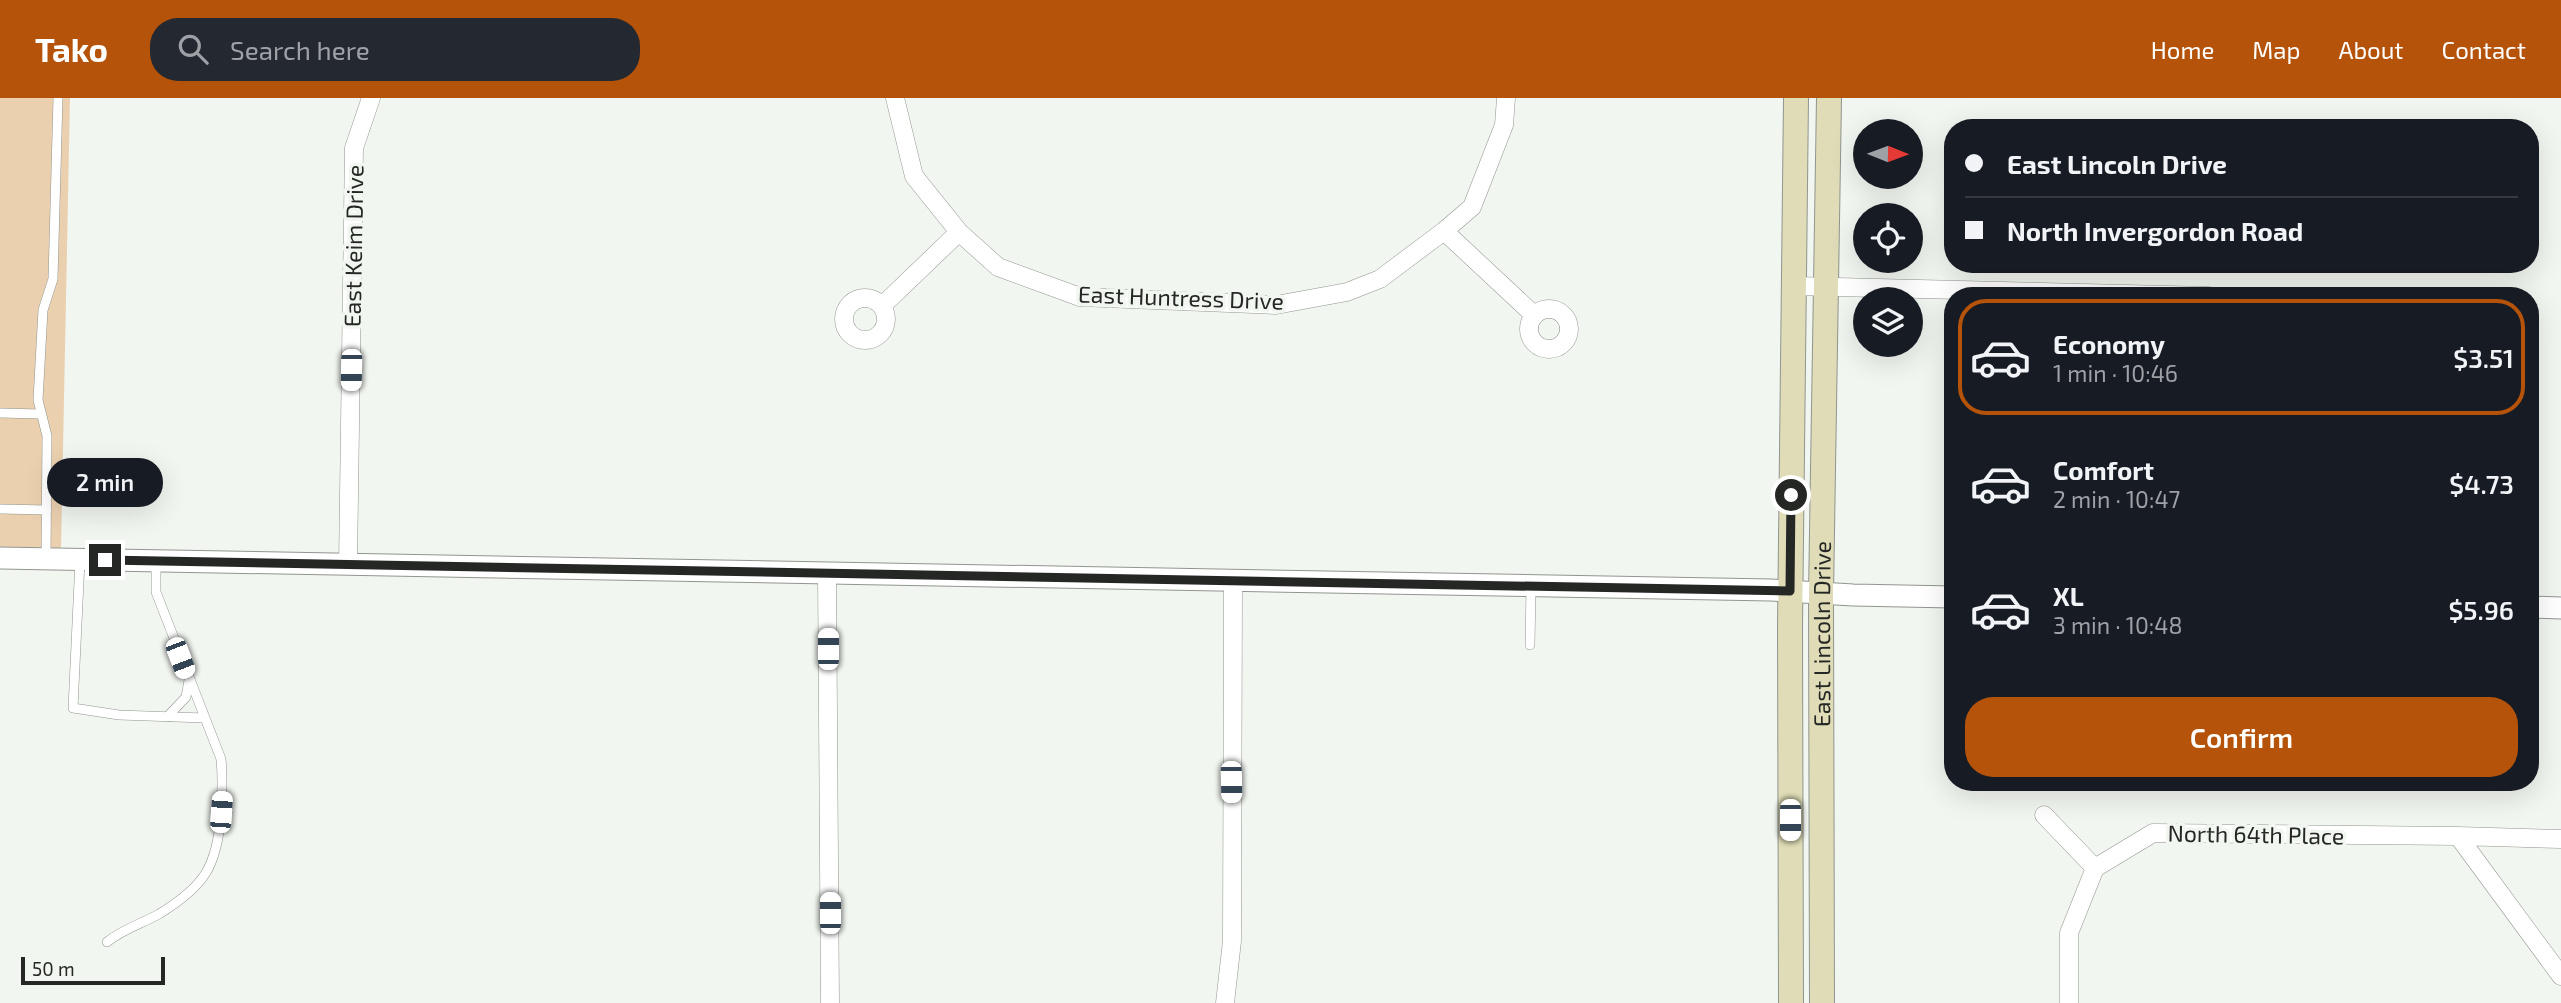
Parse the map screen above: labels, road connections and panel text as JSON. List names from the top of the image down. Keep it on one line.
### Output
{"streets":{"main road":["East Lincoln Drive"],"street":["East Keim Drive","East Huntress Drive","North 64th Place"]},"scale_bar":"50 m","north":"right","page":{"header":"Tako","search":"Search here","nav":["Home","Map","About","Contact"],"banner":["East Lincoln Drive","North Invergordon Road"],"list":[{"name":"Economy","note":"1 min · 10:46","value":"$3.51"},{"name":"Comfort","note":"2 min · 10:47","value":"$4.73"},{"name":"XL","note":"3 min · 10:48","value":"$5.96"}],"bubble":"2 min","buttons":"Confirm","scale":"50 m"}}
